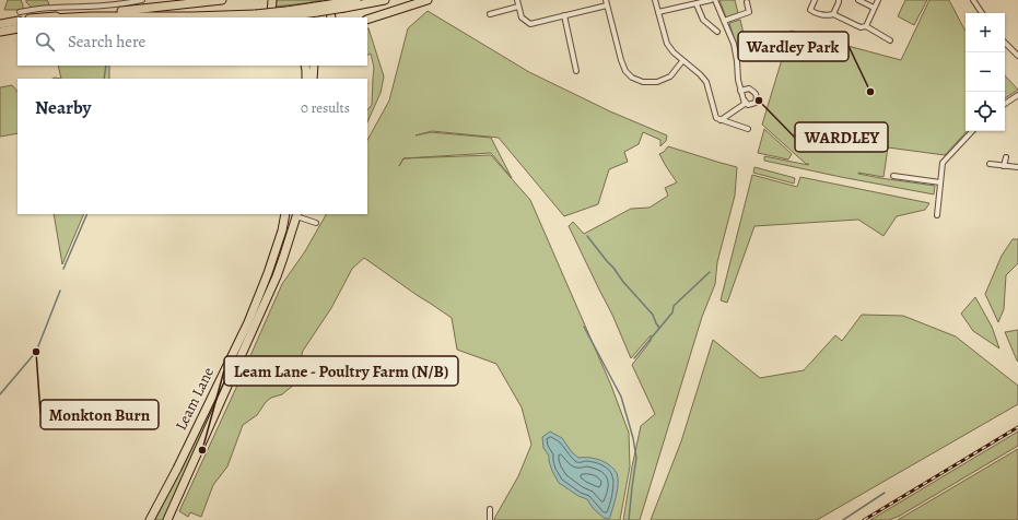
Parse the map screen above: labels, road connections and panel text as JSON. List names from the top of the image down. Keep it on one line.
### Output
{"streets":{"highway":["Leam Lane"]},"places":["Wardley Park","WARDLEY","Monkton Burn","Leam Lane - Poultry Farm (N/B)"],"page":{"map_buttons":["+","−"],"search":"Search here","heading":["Nearby","0 results"]}}
